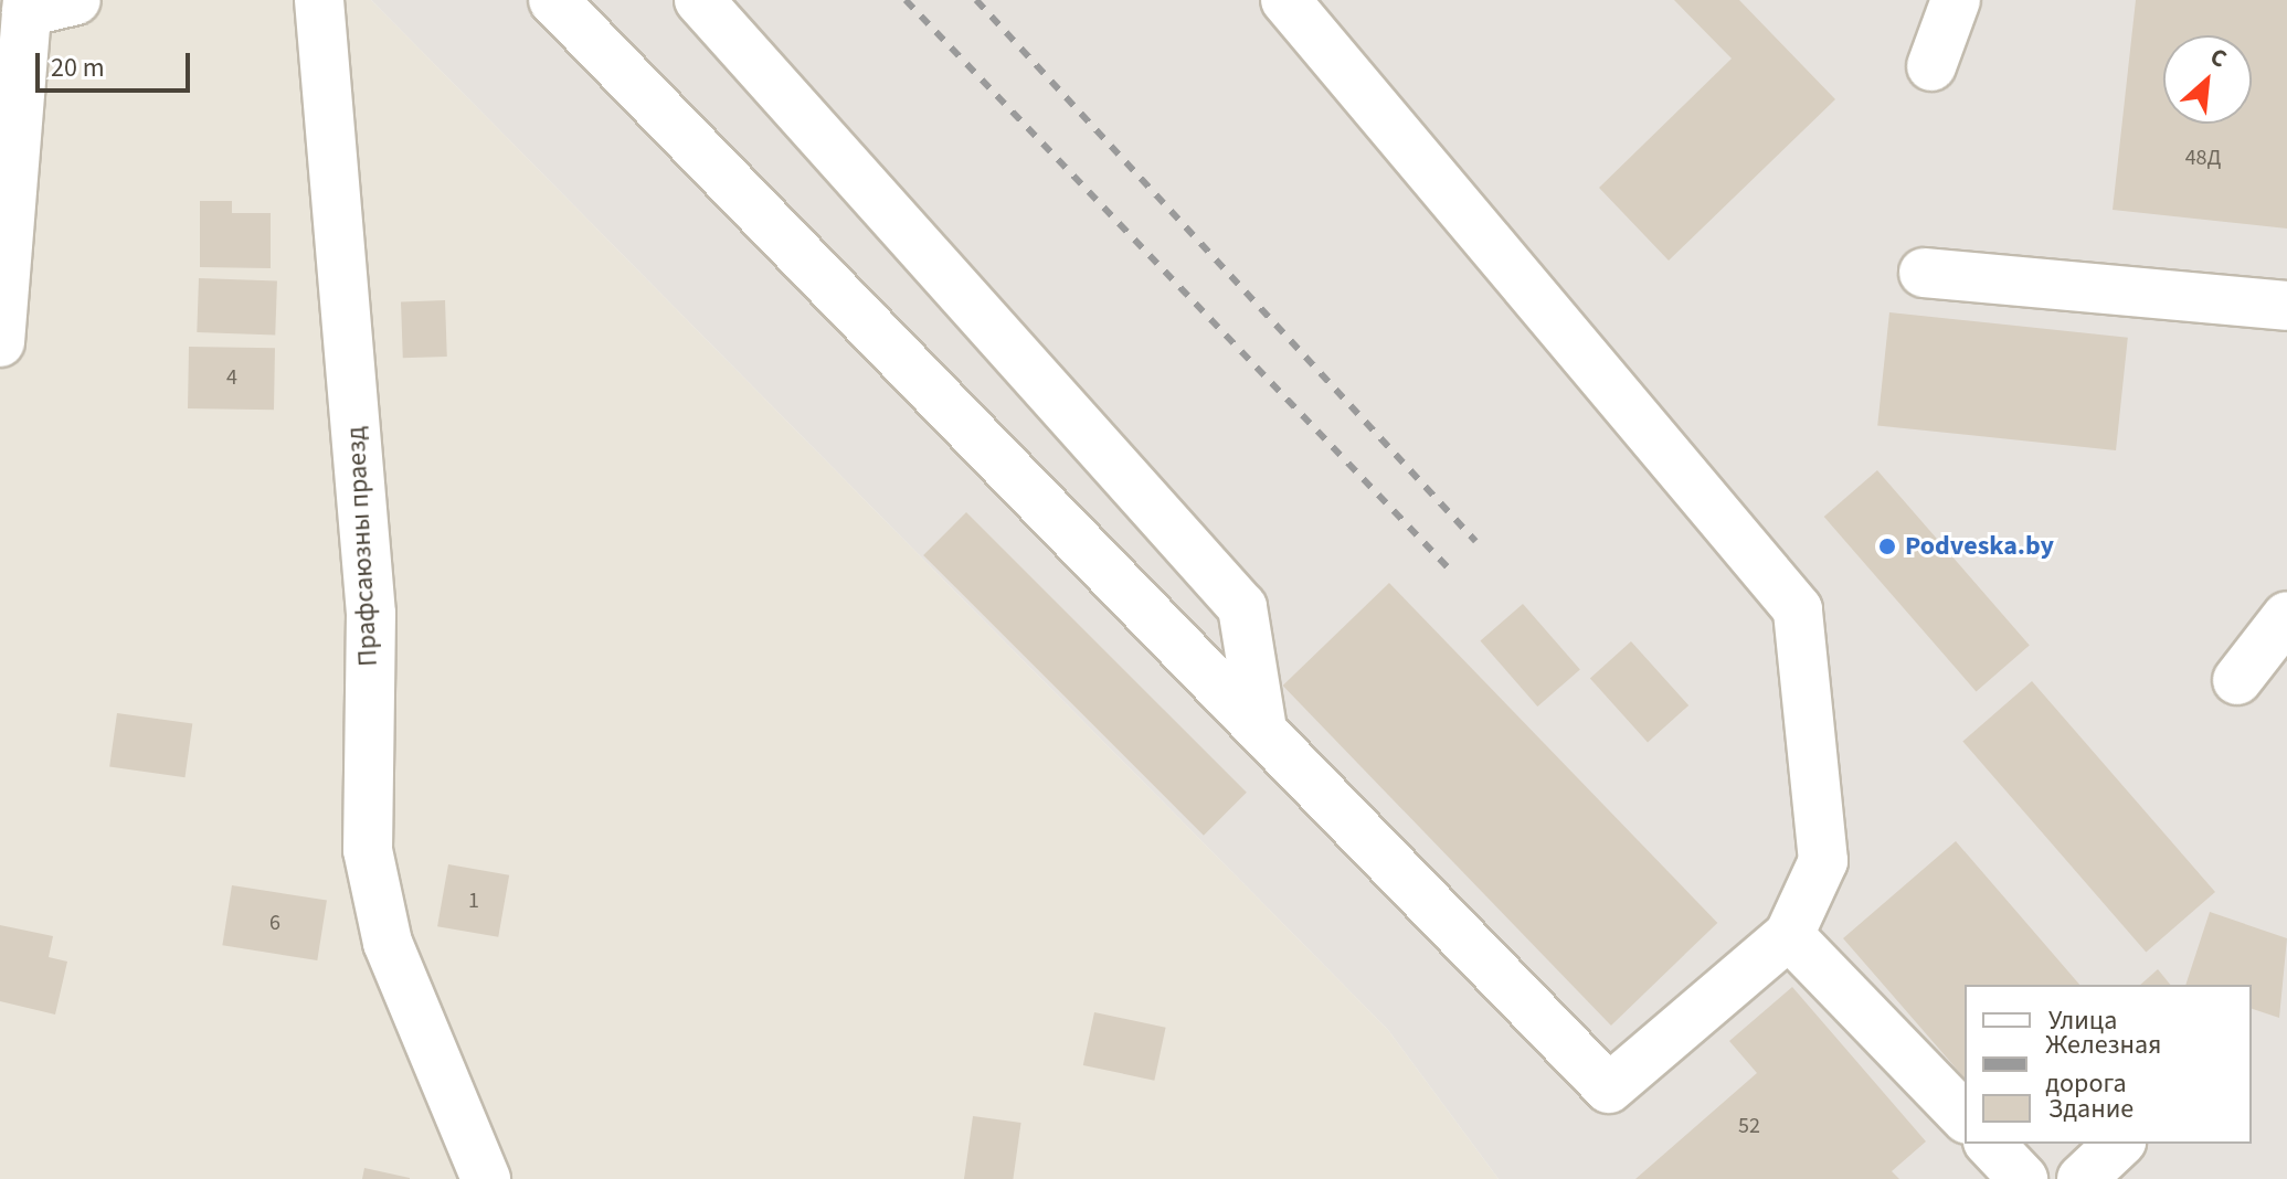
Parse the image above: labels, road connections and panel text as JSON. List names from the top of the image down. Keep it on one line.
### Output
{"streets":{"street":["Прафсаюзны праезд"]},"places":["Podveska.by"],"house_numbers":["48Д","4","1","6","52"],"legend":["Улица","Железная дорога","Здание"],"scale_bar":"20 m","north":"top right"}
